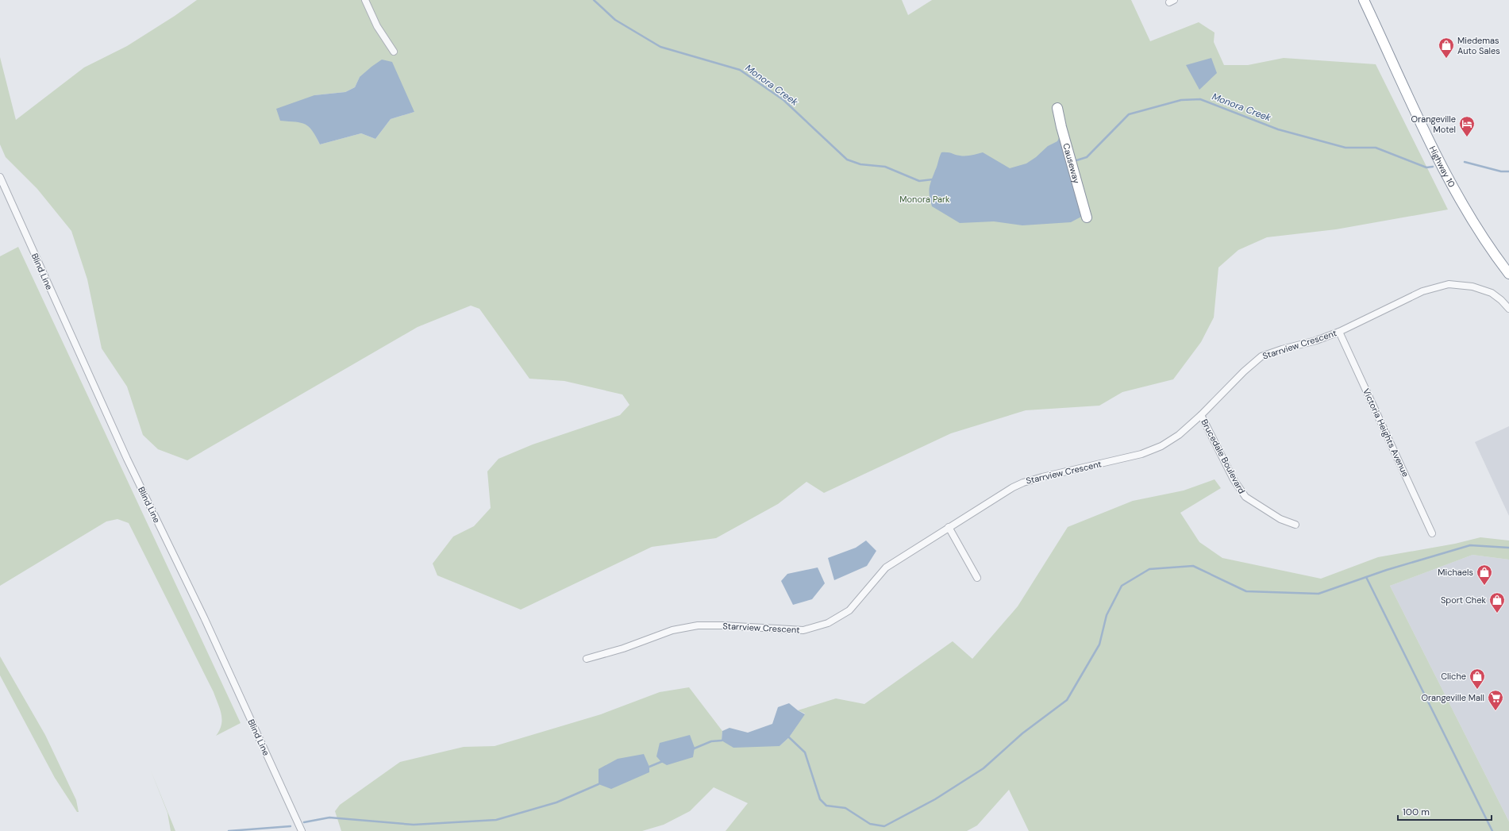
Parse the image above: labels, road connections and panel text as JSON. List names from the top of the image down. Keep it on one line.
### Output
{"streets":{"highway":["Causeway","Highway 10"],"street":["Blind Line","Starrview Crescent","Victoria Heights Avenue","Brucedale Boulevard"]},"crossings":[["Starrview Crescent","Victoria Heights Avenue"],["Starrview Crescent","Brucedale Boulevard"]],"water":["Monora Creek"],"parks":["Monora Park"],"places":{"shop":["Miedemas Auto Sales","Michaels","Sport Chek","Cliche"],"hotel":["Orangeville Motel"],"supermarket":["Orangeville Mall"]},"scale_bar":"100 m"}
